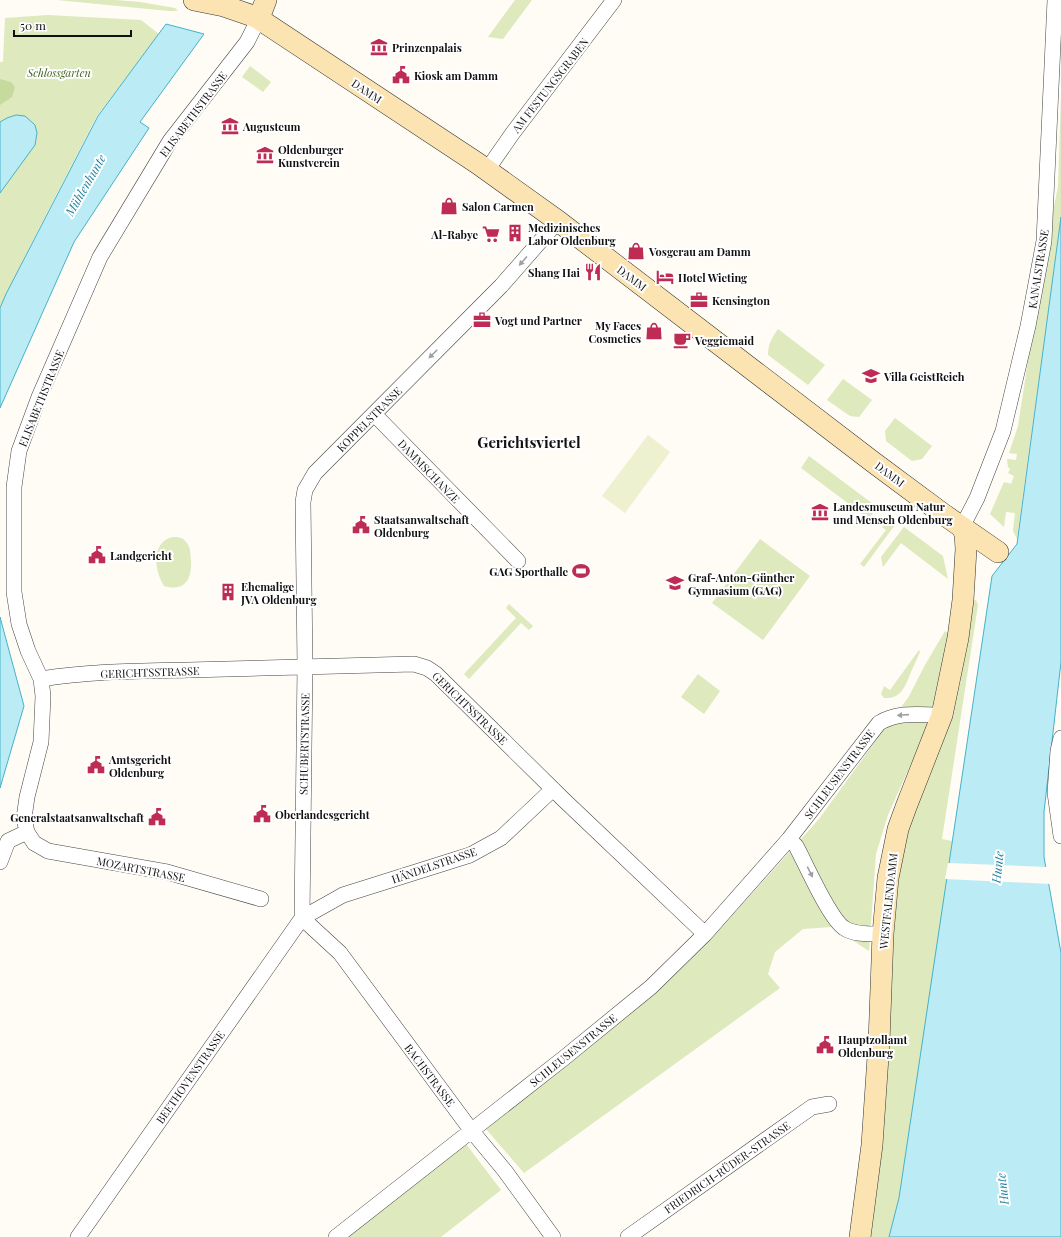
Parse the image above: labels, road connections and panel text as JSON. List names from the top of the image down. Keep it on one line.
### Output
{"streets":{"street":["AM FESTUNGSGRABEN","DAMM","ELISABETHSTRASSE","KANALSTRASSE","KOPPELSTRASSE","DAMMSCHANZE","GERICHTSSTRASSE","SCHUBERTSTRASSE","SCHLEUSENSTRASSE","HÄNDELSTRASSE","MOZARTSTRASSE","WESTFALENDAMM","BACHSTRASSE","BEETHOVENSTRASSE","FRIEDRICH-RÜDER-STRASSE"]},"crossings":[["AM FESTUNGSGRABEN","DAMM"],["DAMM","ELISABETHSTRASSE"],["DAMM","KANALSTRASSE"],["DAMM","KOPPELSTRASSE"],["DAMM","WESTFALENDAMM"],["ELISABETHSTRASSE","GERICHTSSTRASSE"],["ELISABETHSTRASSE","MOZARTSTRASSE"],["KANALSTRASSE","WESTFALENDAMM"],["KOPPELSTRASSE","DAMMSCHANZE"],["KOPPELSTRASSE","GERICHTSSTRASSE"],["KOPPELSTRASSE","SCHUBERTSTRASSE"],["GERICHTSSTRASSE","SCHUBERTSTRASSE"],["GERICHTSSTRASSE","SCHLEUSENSTRASSE"],["GERICHTSSTRASSE","HÄNDELSTRASSE"],["SCHUBERTSTRASSE","HÄNDELSTRASSE"],["SCHUBERTSTRASSE","BACHSTRASSE"],["SCHUBERTSTRASSE","BEETHOVENSTRASSE"],["SCHLEUSENSTRASSE","WESTFALENDAMM"],["SCHLEUSENSTRASSE","BACHSTRASSE"],["HÄNDELSTRASSE","BACHSTRASSE"],["HÄNDELSTRASSE","BEETHOVENSTRASSE"],["BACHSTRASSE","BEETHOVENSTRASSE"]],"one_way":["KOPPELSTRASSE"],"districts":["Gerichtsviertel"],"water":["Mühlenhunte","Hunte"],"parks":["Schlossgarten"],"places":{"museum":["Prinzenpalais","Augusteum","Oldenburger Kunstverein","Landesmuseum Natur und Mensch Oldenburg"],"public building":["Kiosk am Damm","Staatsanwaltschaft Oldenburg","Landgericht","Amtsgericht Oldenburg","Oberlandesgericht","Generalstaatsanwaltschaft","Hauptzollamt Oldenburg"],"shop":["Salon Carmen","Vosgerau am Damm","My Faces Cosmetics"],"building":["Medizinisches Labor Oldenburg","Ehemalige JVA Oldenburg"],"supermarket":["Al-Rabye"],"restaurant":["Shang Hai"],"hotel":["Hotel Wieting"],"office":["Kensington","Vogt und Partner"],"cafe":["Veggiemaid"],"school or university":["Villa GeistReich","Graf-Anton-Günther Gymnasium (GAG)"],"sports":["GAG Sporthalle"]},"scale_bar":"50 m"}
